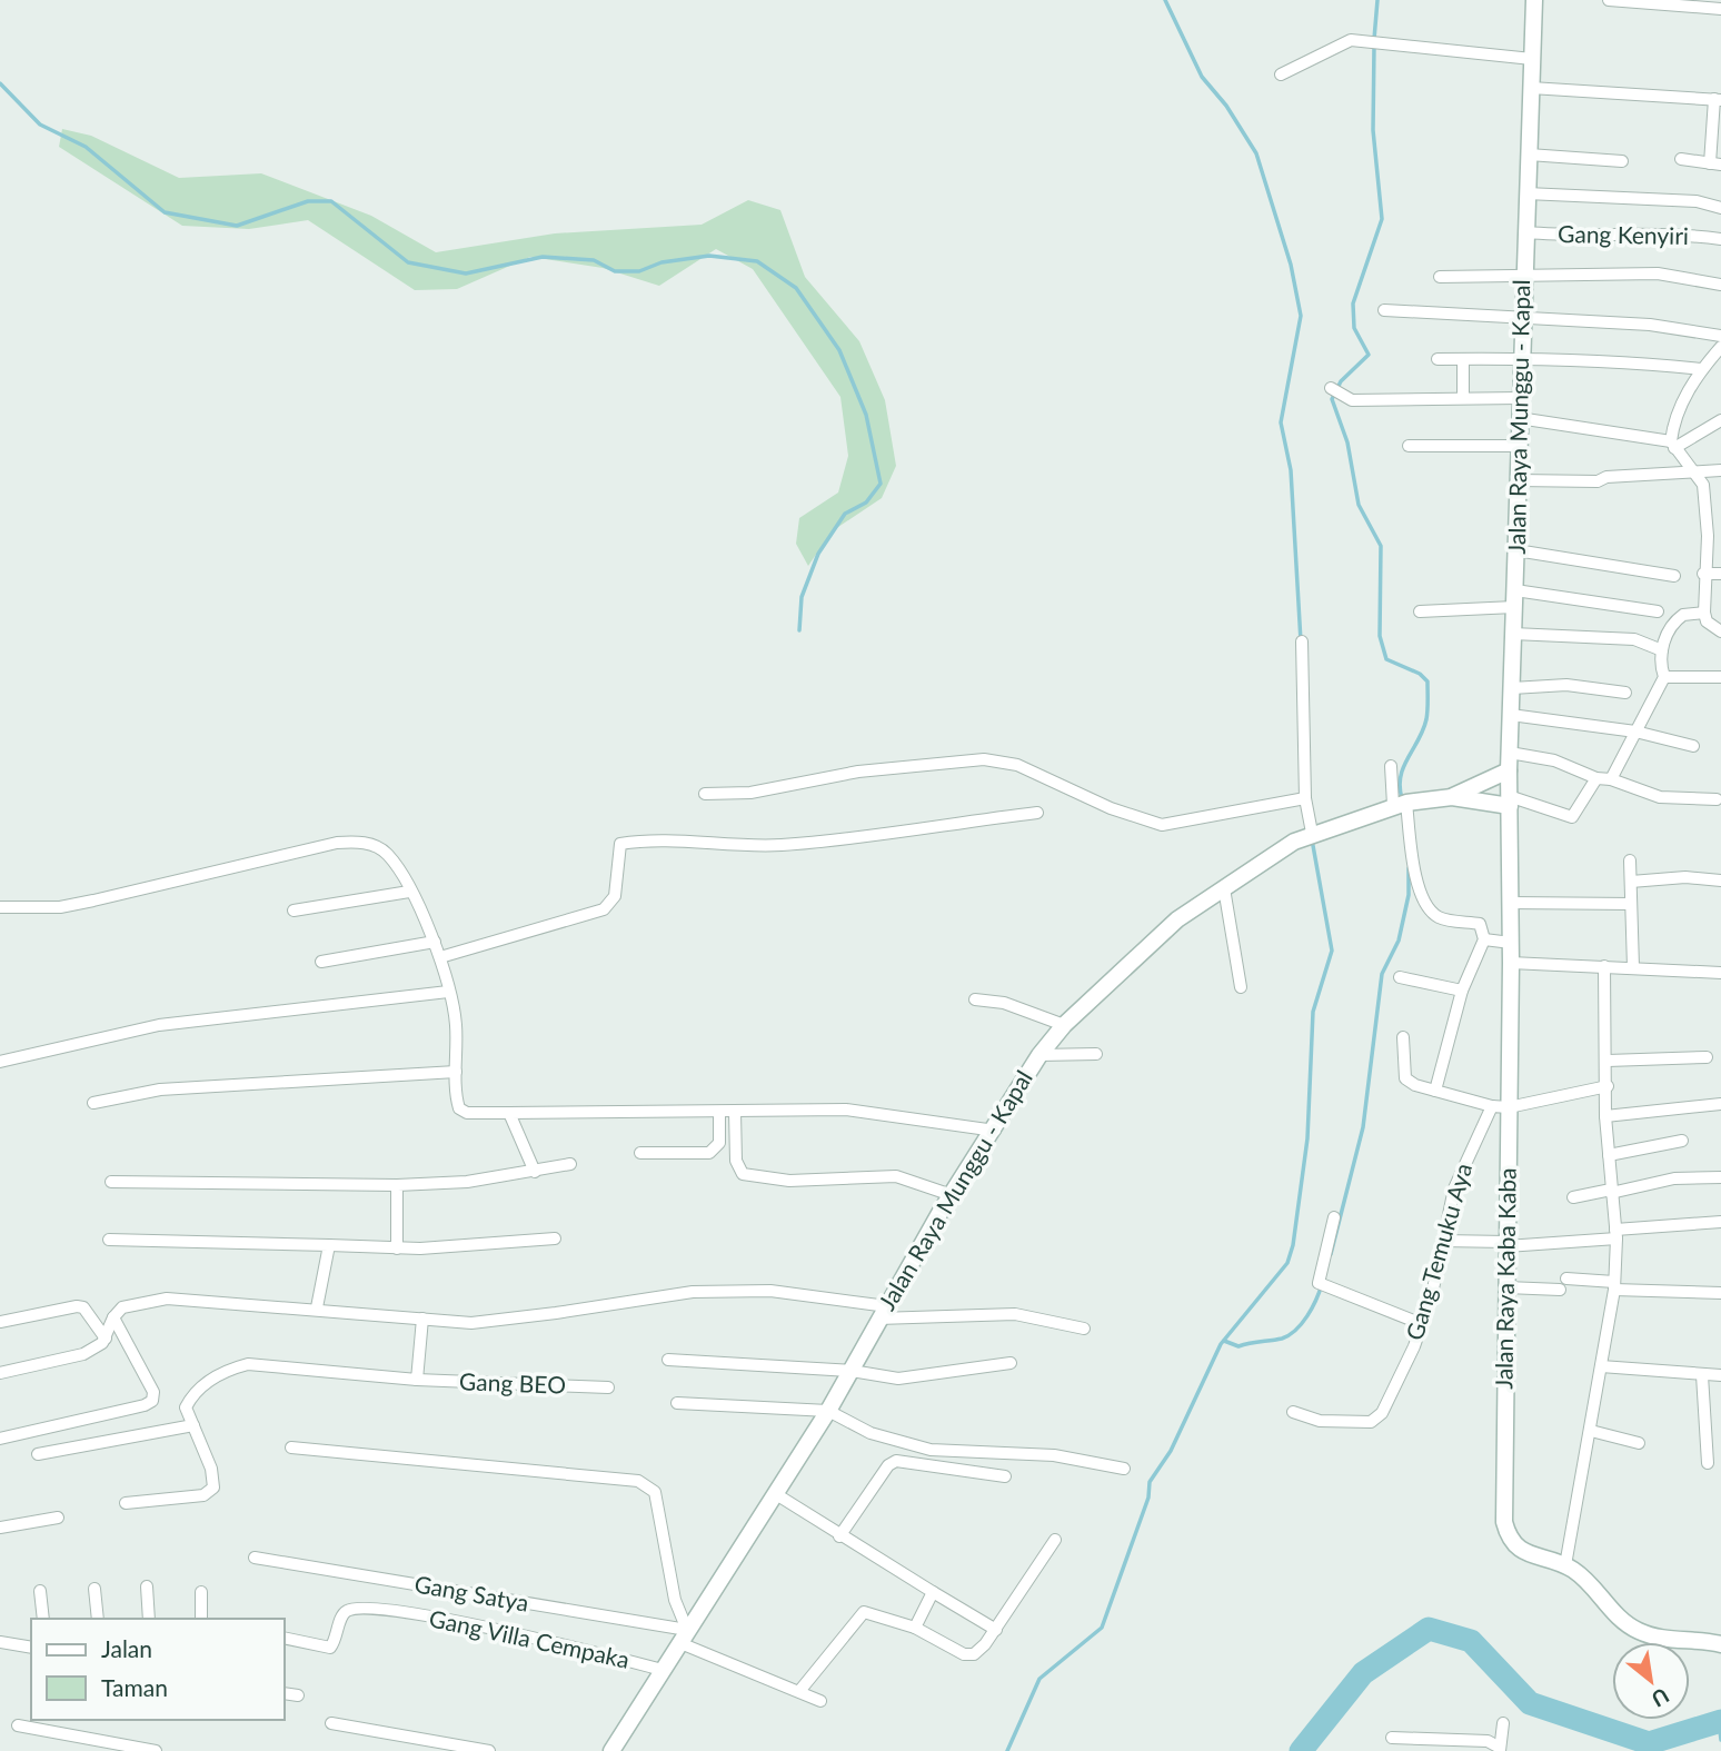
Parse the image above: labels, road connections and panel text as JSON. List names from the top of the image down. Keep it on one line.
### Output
{"streets":{"street":["Gang Kenyiri","Jalan Raya Munggu - Kapal","Gang Temuku Aya","Jalan Raya Kaba Kaba","Gang BEO","Gang Satya","Gang Villa Cempaka"]},"crossings":[["Gang Kenyiri","Jalan Raya Munggu - Kapal"],["Jalan Raya Munggu - Kapal","Jalan Raya Kaba Kaba"],["Jalan Raya Munggu - Kapal","Gang Satya"],["Jalan Raya Munggu - Kapal","Gang Villa Cempaka"]],"legend":["Jalan","Taman"],"north":"bottom right"}
